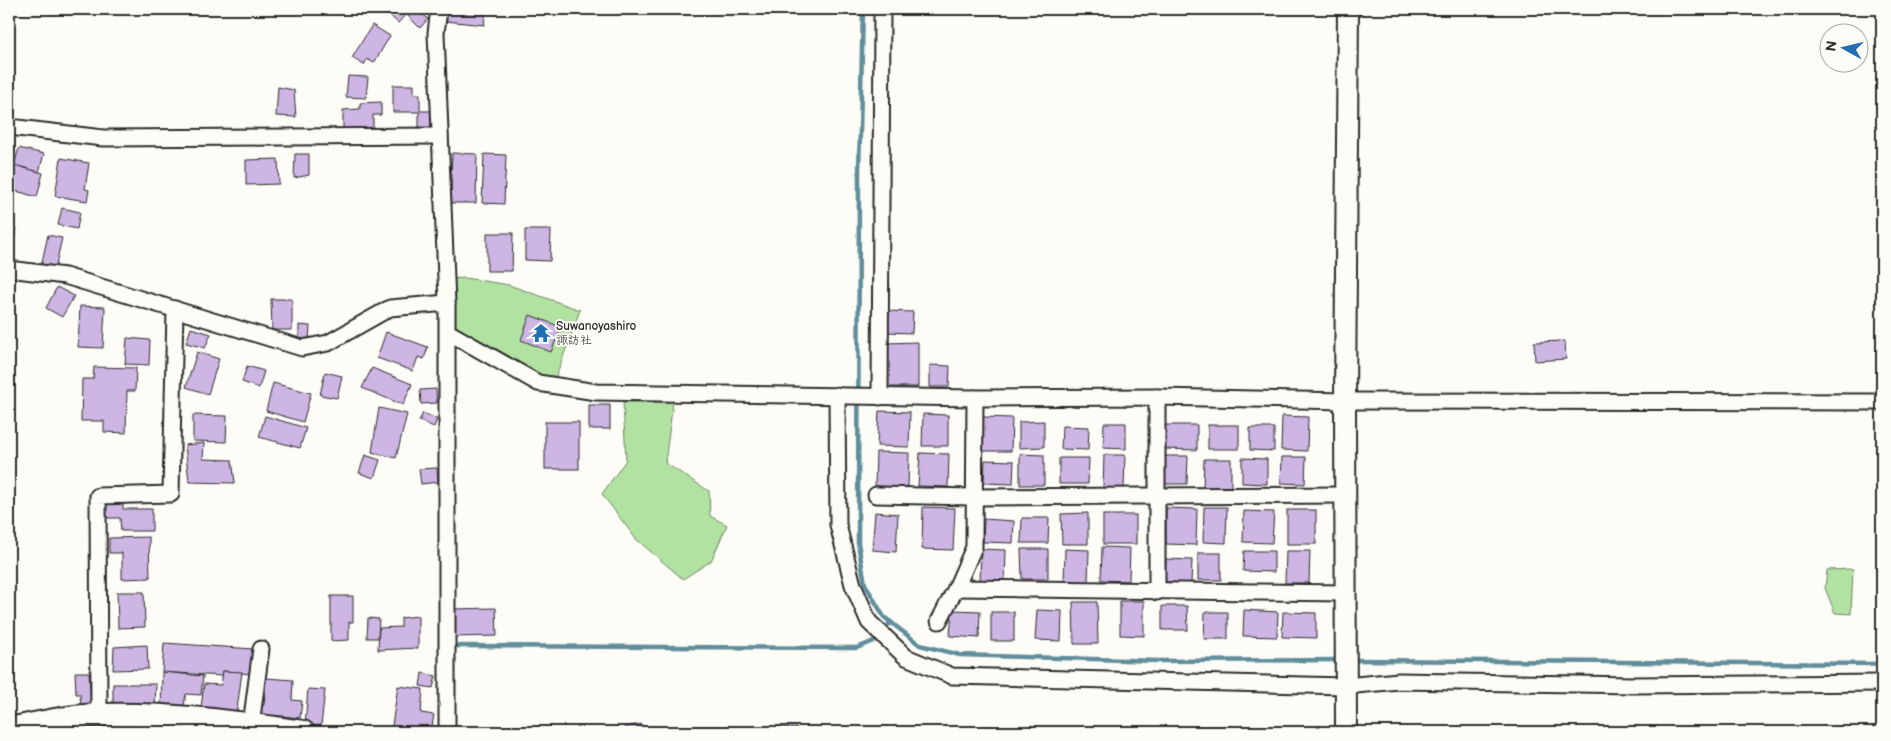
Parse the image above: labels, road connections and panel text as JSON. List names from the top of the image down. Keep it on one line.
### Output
{"places":{"temple":["Suwanoyashiro 諏訪社"]},"north":"left"}
